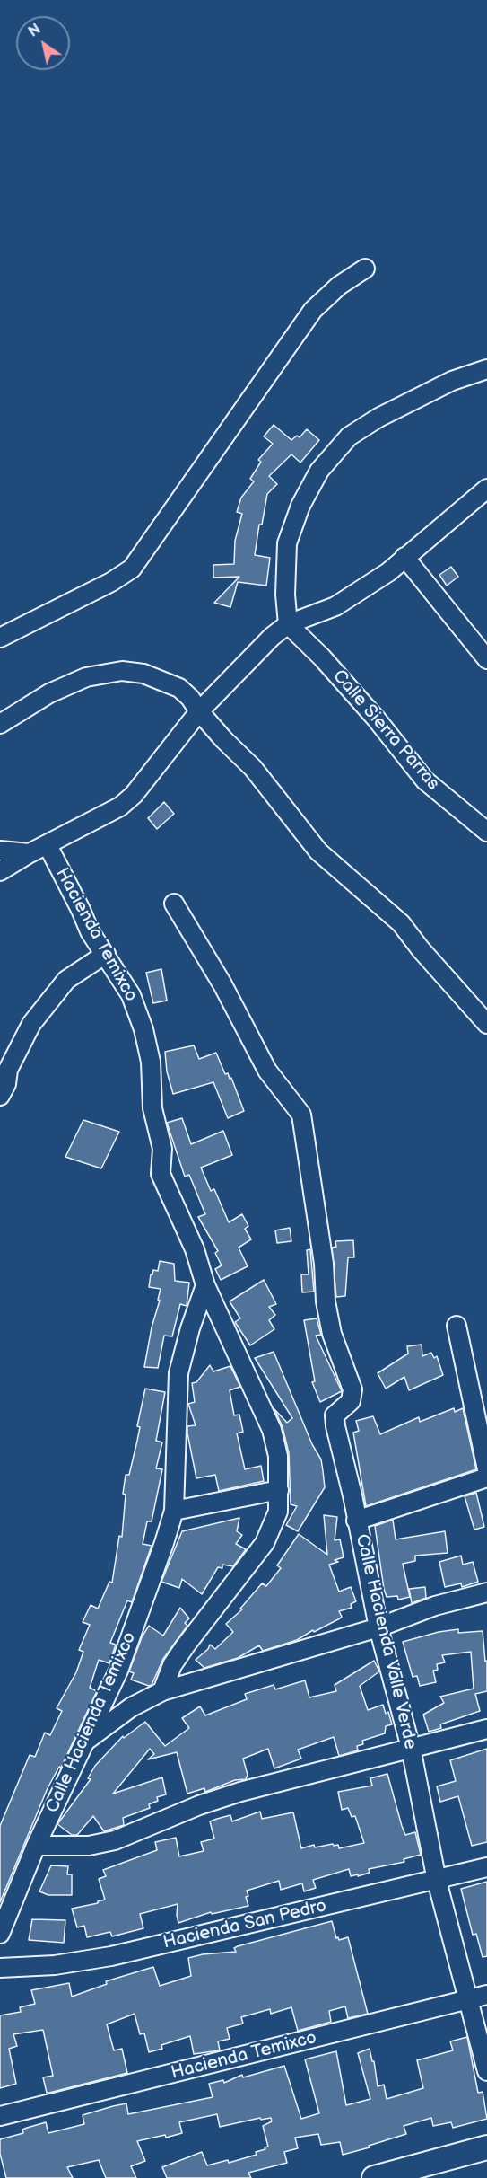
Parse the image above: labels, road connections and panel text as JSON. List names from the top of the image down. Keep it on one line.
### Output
{"streets":{"street":["Calle Sierra Parras","Hacienda Temixco","Calle Hacienda Valle Verde","Calle Hacienda Temixco","Hacienda San Pedro"]},"crossings":[["Hacienda Temixco","Calle Hacienda Valle Verde"],["Hacienda Temixco","Calle Hacienda Temixco"],["Calle Hacienda Valle Verde","Hacienda San Pedro"]],"north":"top left"}
